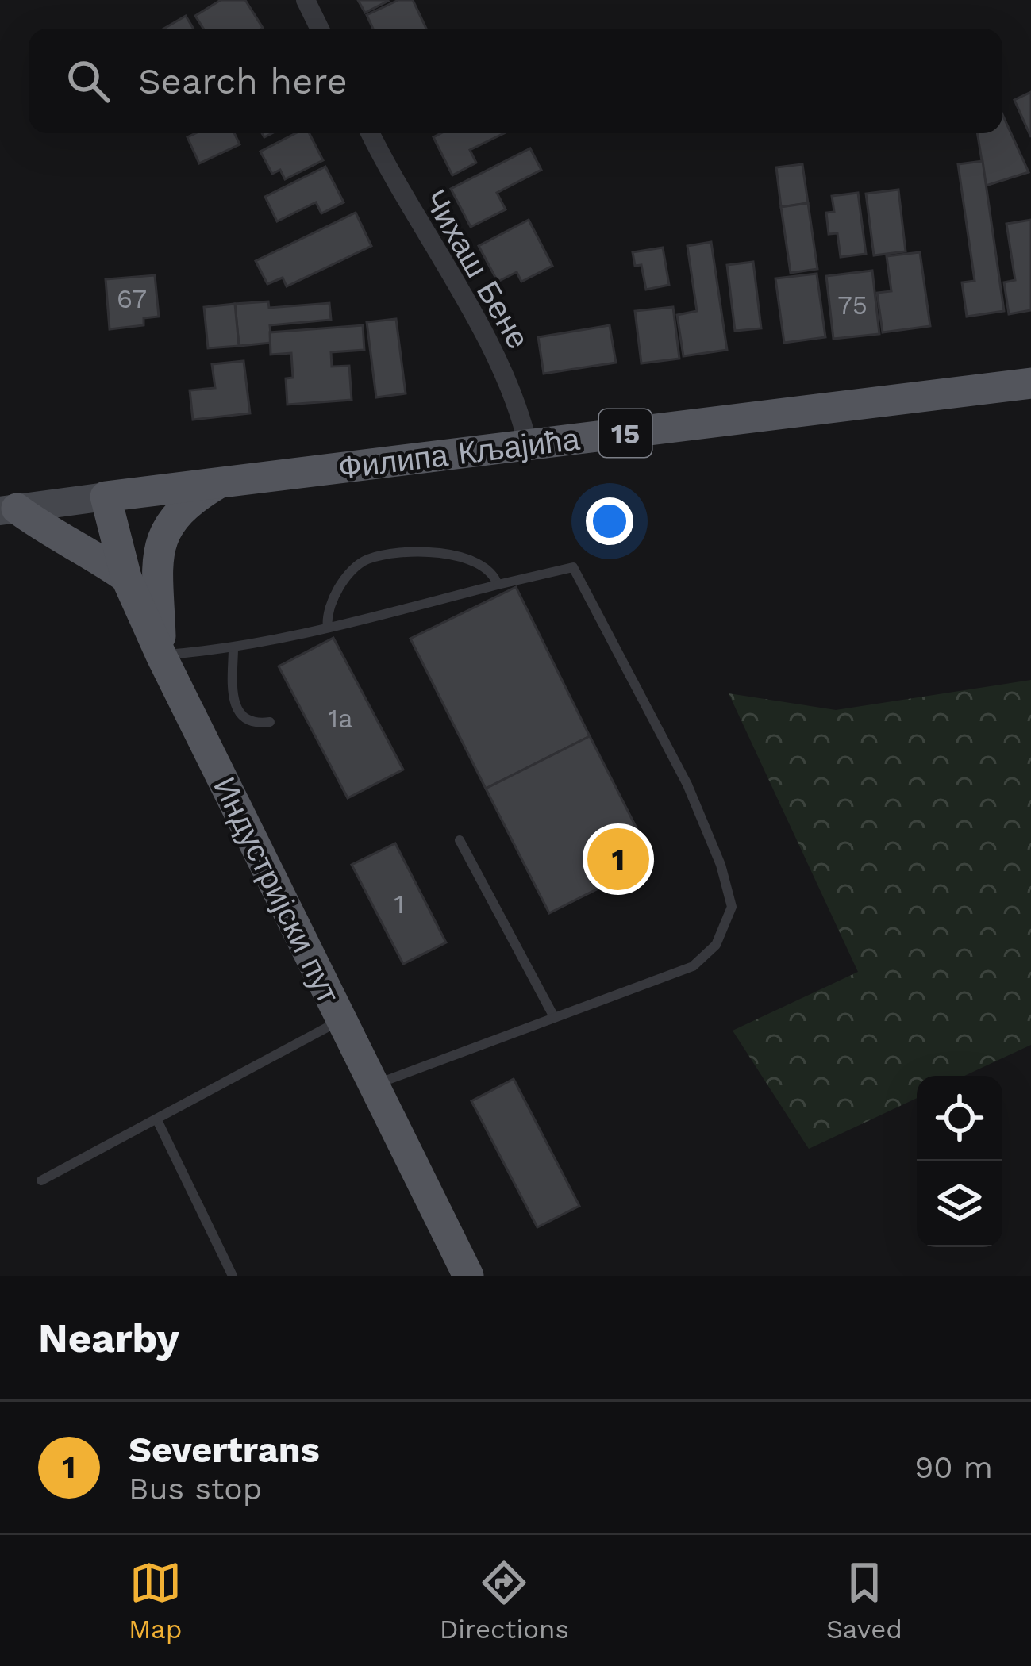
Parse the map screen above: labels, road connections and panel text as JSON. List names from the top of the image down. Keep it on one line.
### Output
{"streets":{"main road":["15","Филипа Кљајића","Индустријски пут"],"street":["Чихаш Бене"]},"crossings":[["Чихаш Бене","Филипа Кљајића"],["Филипа Кљајића","Индустријски пут"]],"house_numbers":["67","75","1a","1"],"page":{"search":"Search here","pins":"1","heading":"Nearby","list":[{"mark":"1","name":"Severtrans","note":"Bus stop","value":"90 m"}],"nav":["Map","Directions","Saved"]}}
